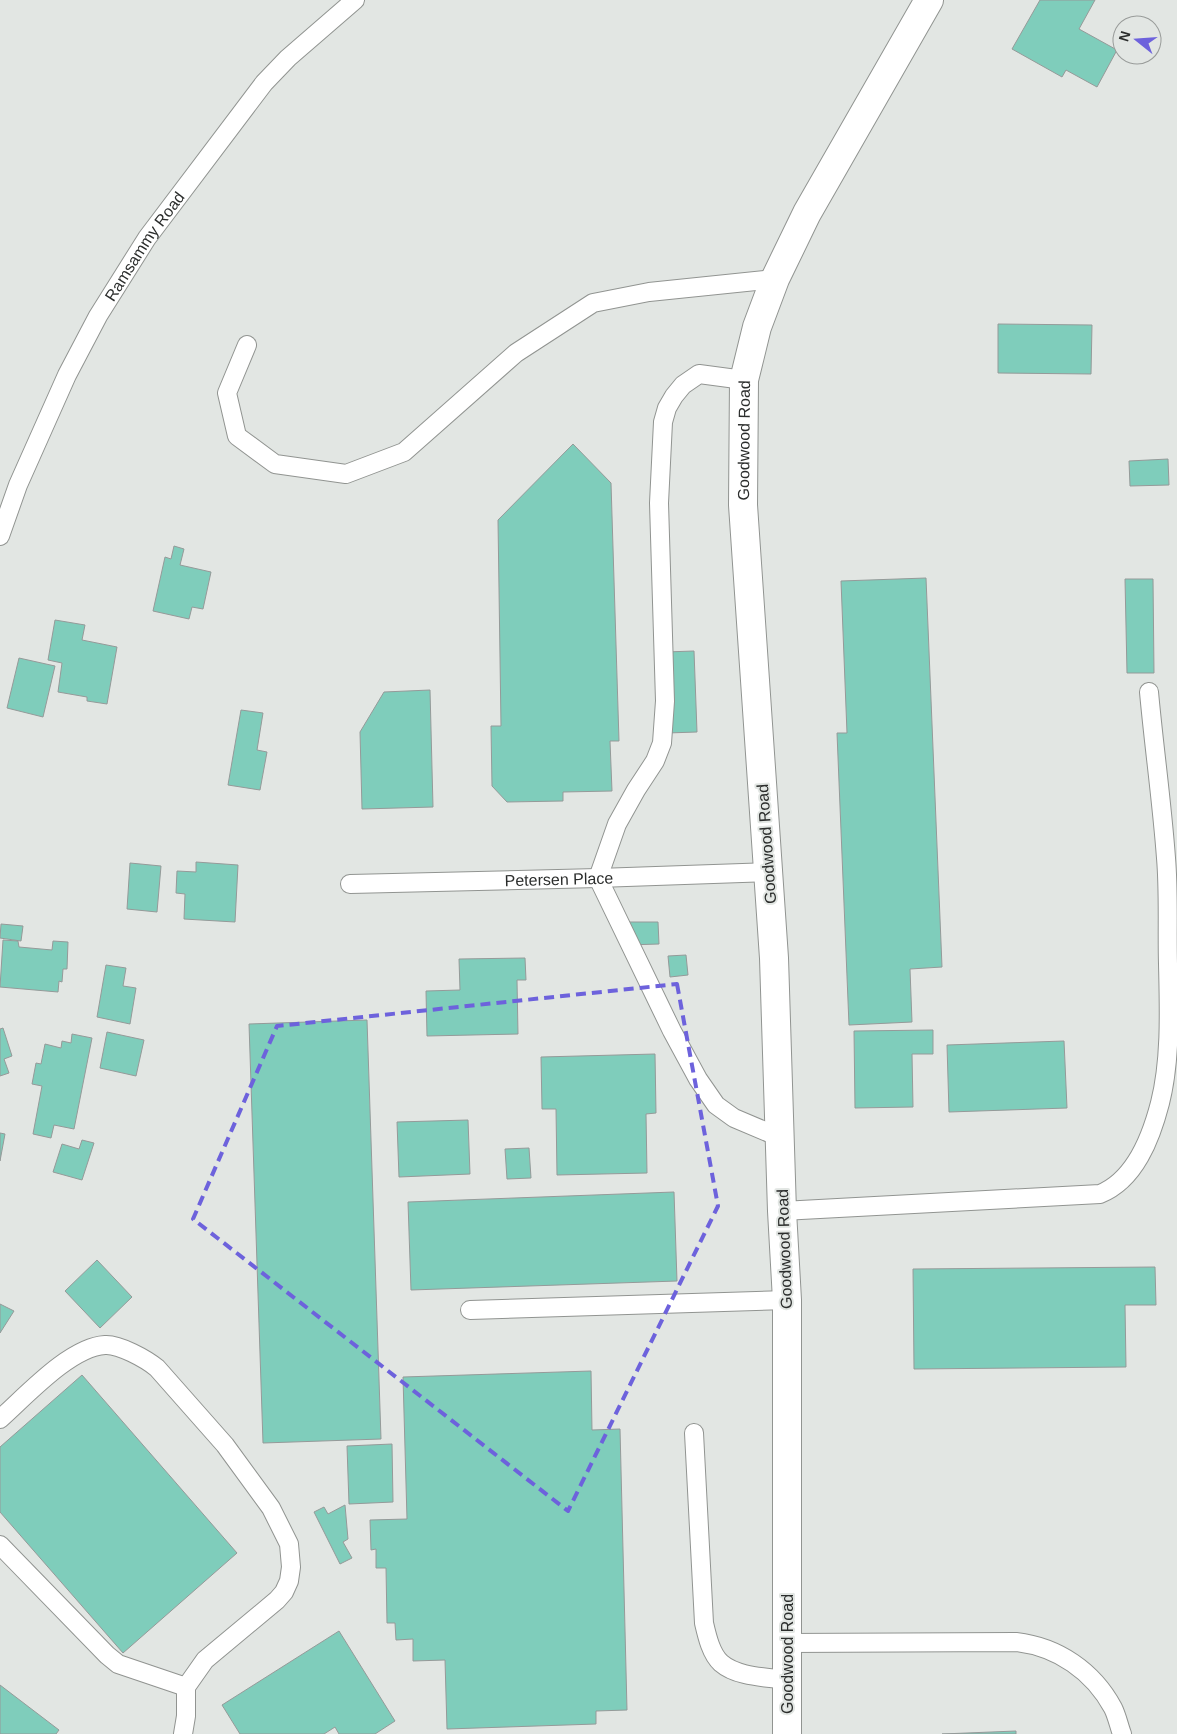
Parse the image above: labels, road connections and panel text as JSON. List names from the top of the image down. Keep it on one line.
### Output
{"streets":{"street":["Goodwood Road"],"lane":["Ramsammy Road","Petersen Place"]},"crossings":[["Goodwood Road","Petersen Place"]],"north":"left"}
